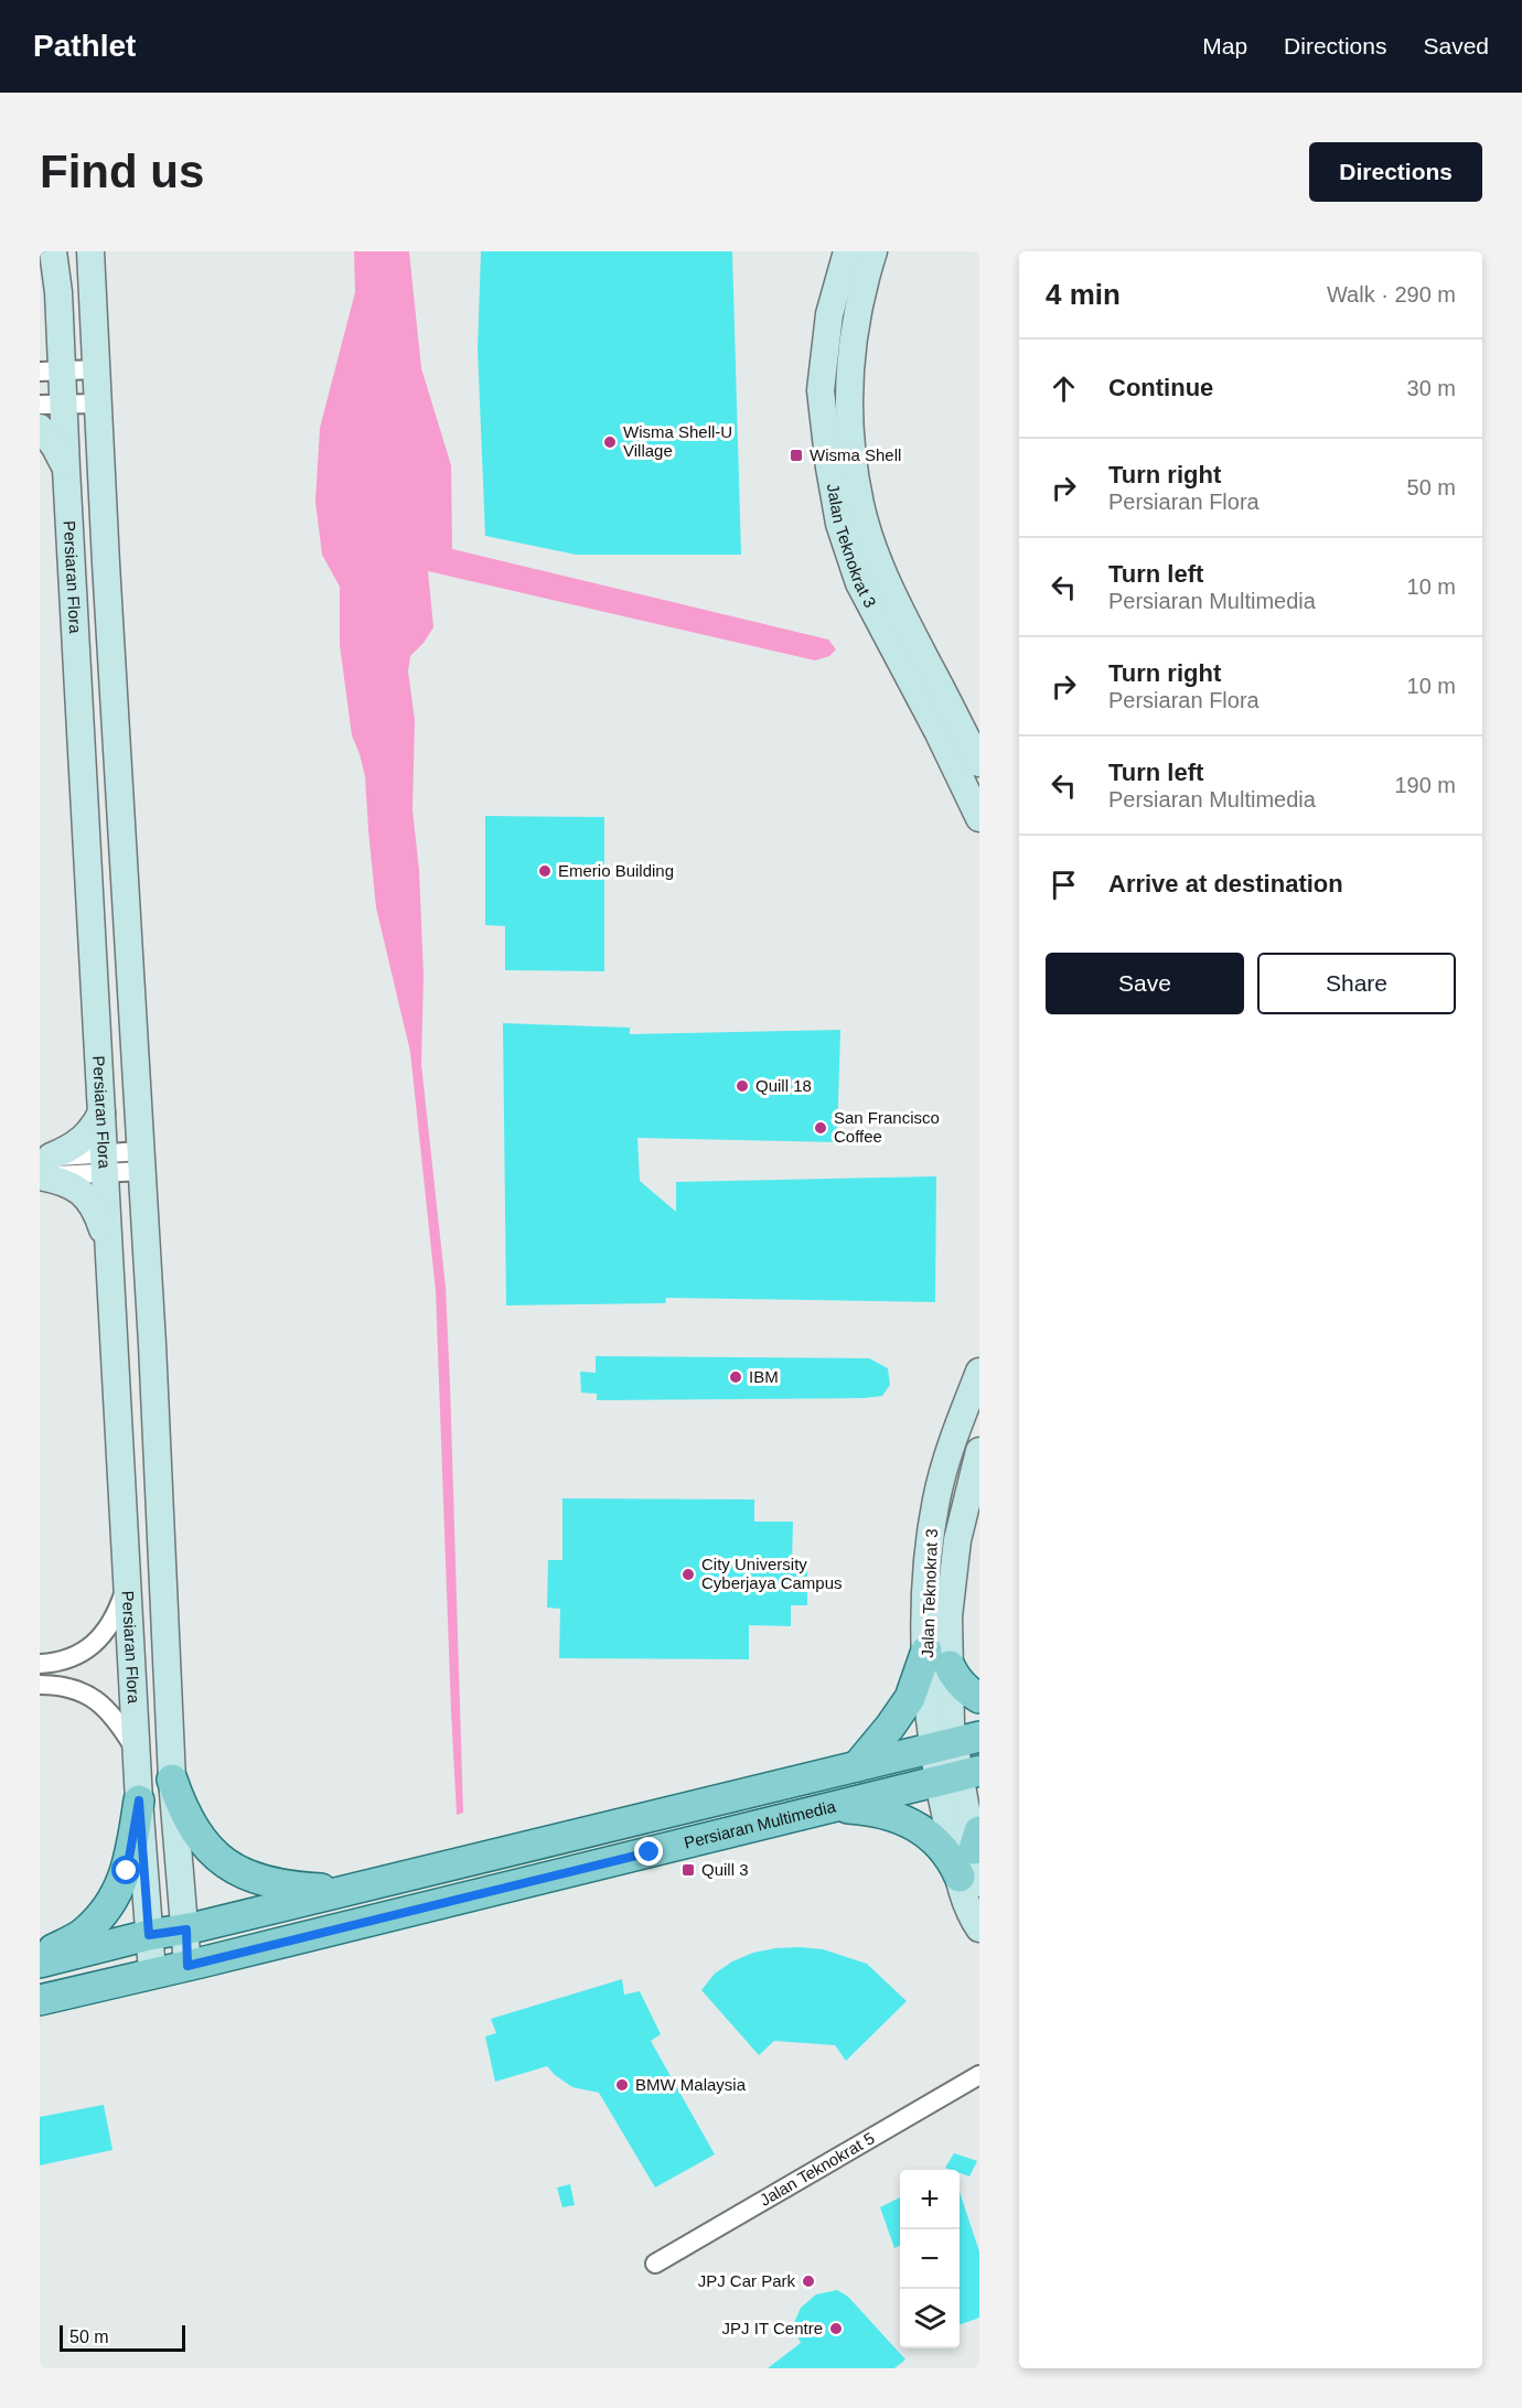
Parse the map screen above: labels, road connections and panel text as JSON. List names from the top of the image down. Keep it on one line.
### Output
{"streets":{"main road":["Jalan Teknokrat 3","Persiaran Flora","Persiaran Multimedia"],"street":["Jalan Teknokrat 5"]},"crossings":[["Jalan Teknokrat 3","Persiaran Multimedia"],["Persiaran Flora","Persiaran Multimedia"]],"places":{"other":["Wisma Shell-U Village","Emerio Building","Quill 18","San Francisco Coffee","IBM","City University Cyberjaya Campus","BMW Malaysia","JPJ Car Park","JPJ IT Centre"],"transit":["Wisma Shell","Quill 3"]},"scale_bar":"50 m","page":{"header":"Pathlet","nav":["Map","Directions","Saved"],"buttons":["Directions",["Save","Share"]],"title":"Find us","heading":["4 min","Walk · 290 m"],"list":[["Continue","30 m"],["Turn right","Persiaran Flora","50 m"],["Turn left","Persiaran Multimedia","10 m"],["Turn right","Persiaran Flora","10 m"],["Turn left","Persiaran Multimedia","190 m"],"Arrive at destination"],"map_buttons":["+","−"],"scale":"50 m"}}
